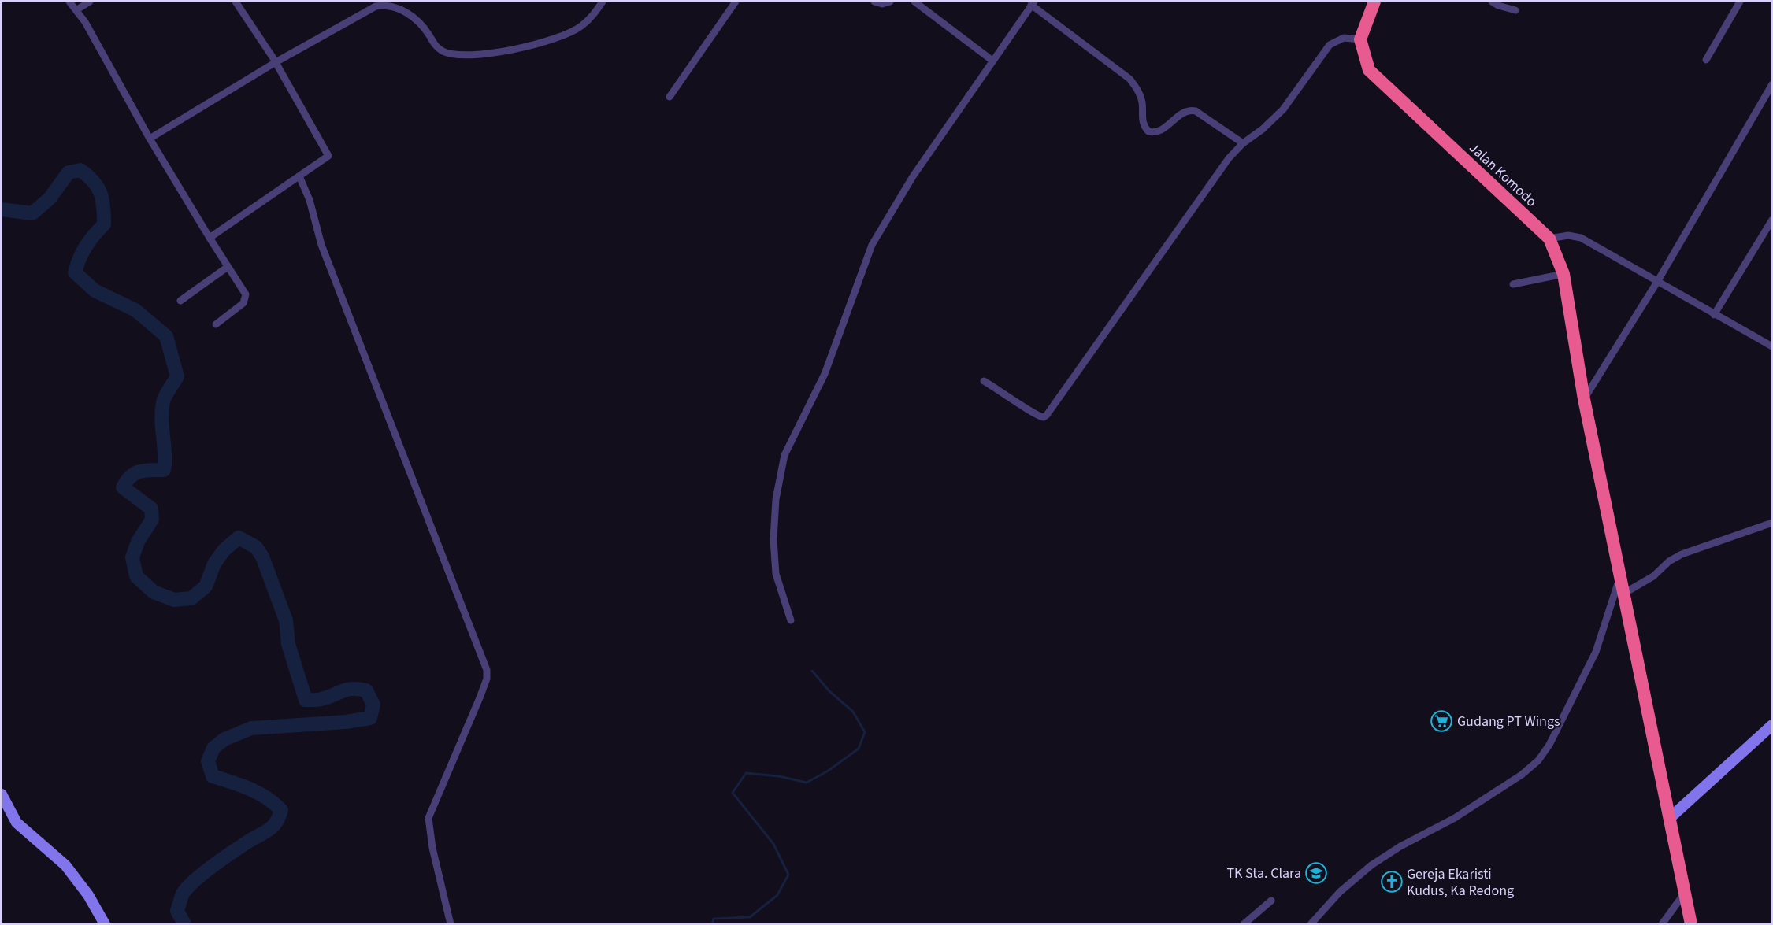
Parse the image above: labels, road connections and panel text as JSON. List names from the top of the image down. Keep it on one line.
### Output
{"streets":{"highway":["Jalan Komodo"]},"places":{"supermarket":["Gudang PT Wings"],"school or university":["TK Sta. Clara"],"church":["Gereja Ekaristi Kudus, Ka Redong"]}}
